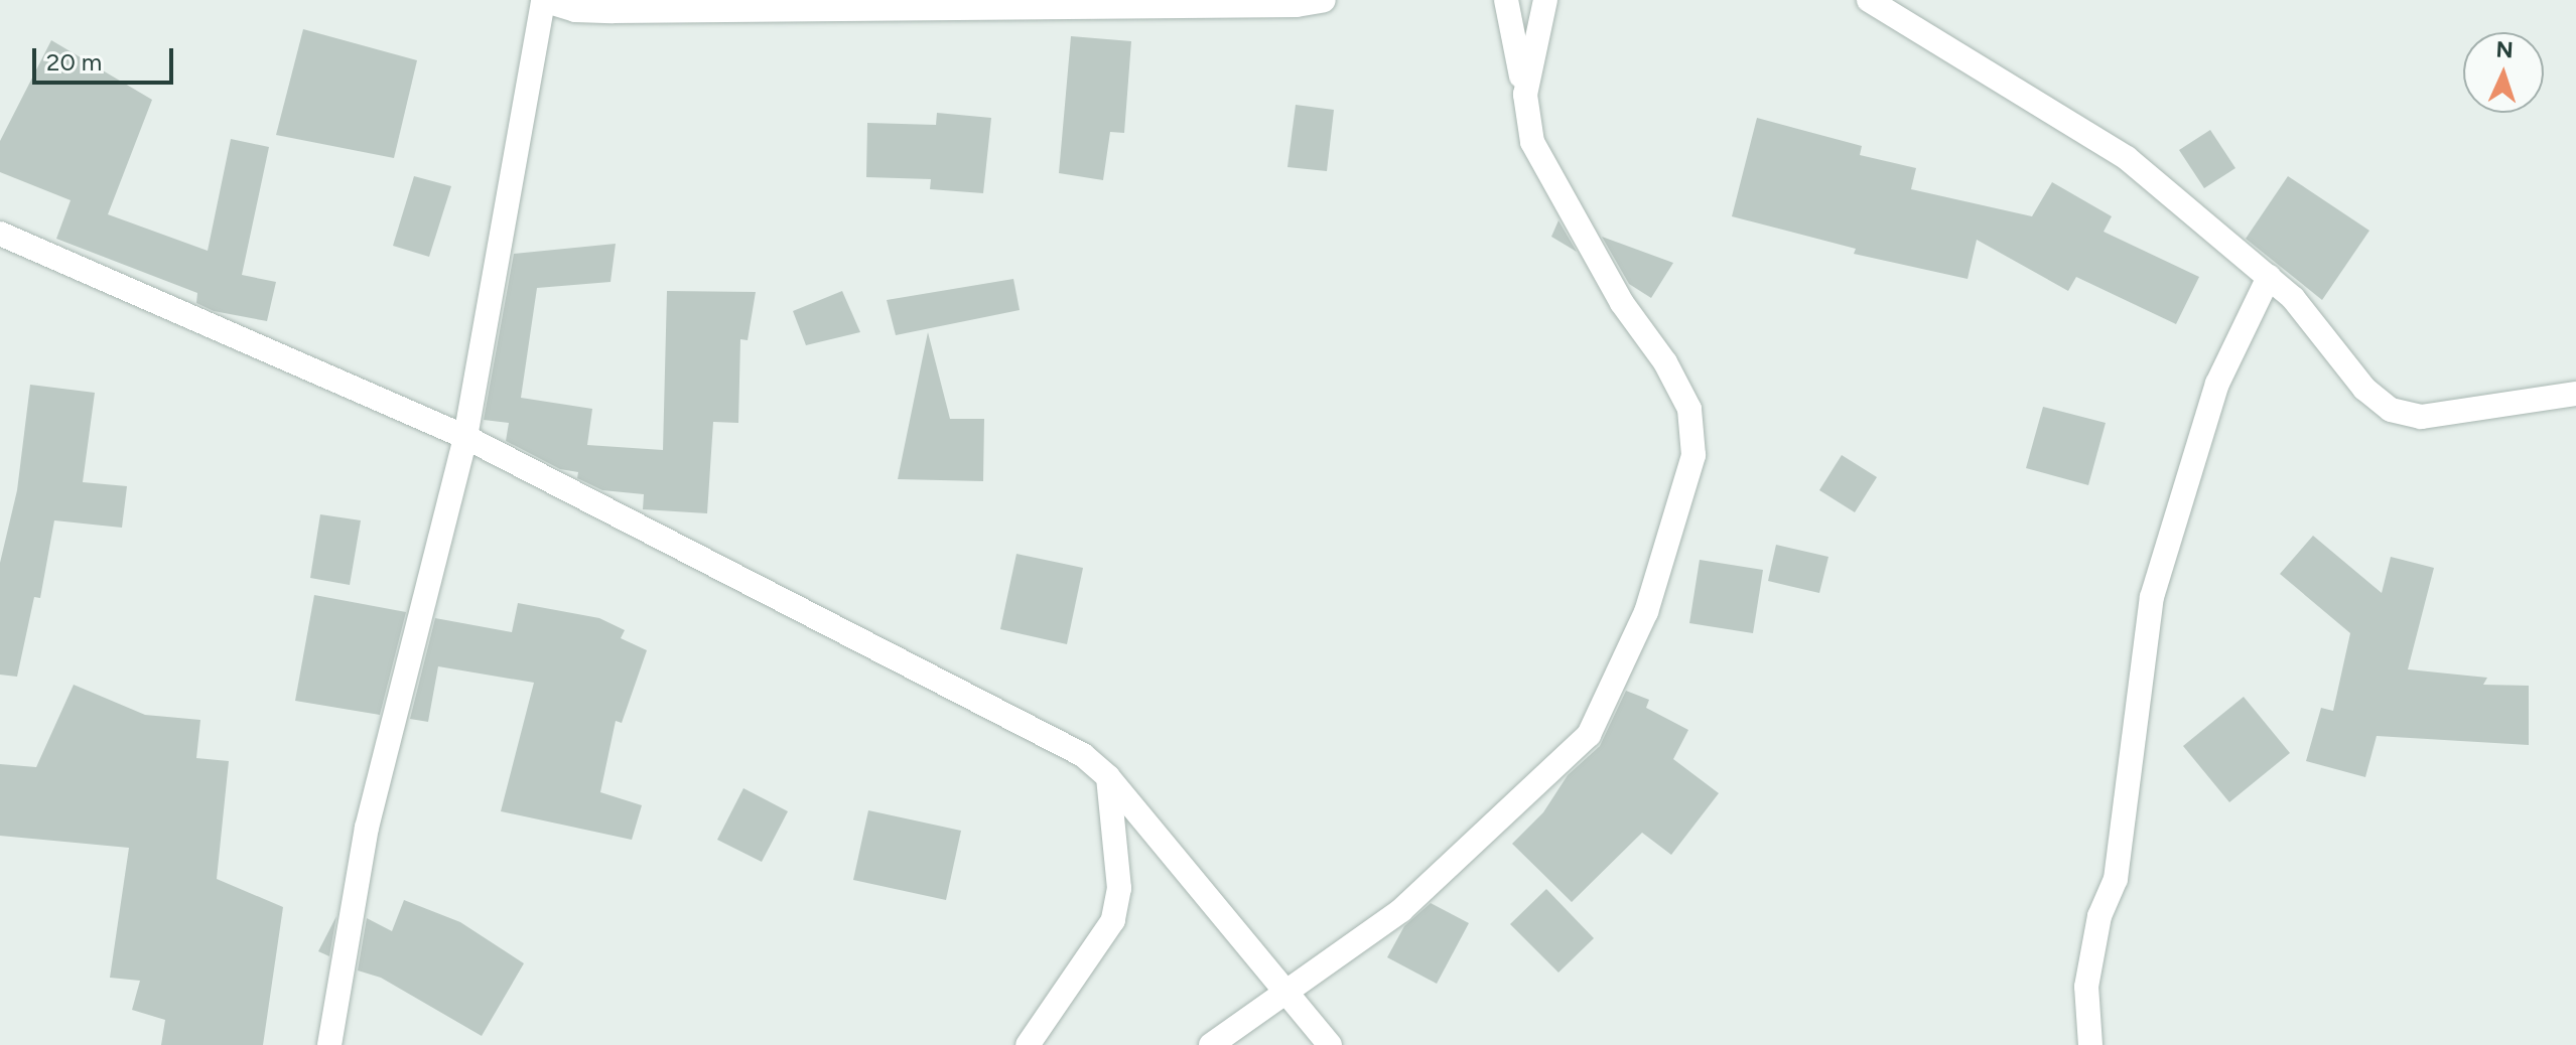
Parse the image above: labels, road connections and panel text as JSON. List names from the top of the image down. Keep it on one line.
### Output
{"scale_bar":"20 m","north":"top"}
